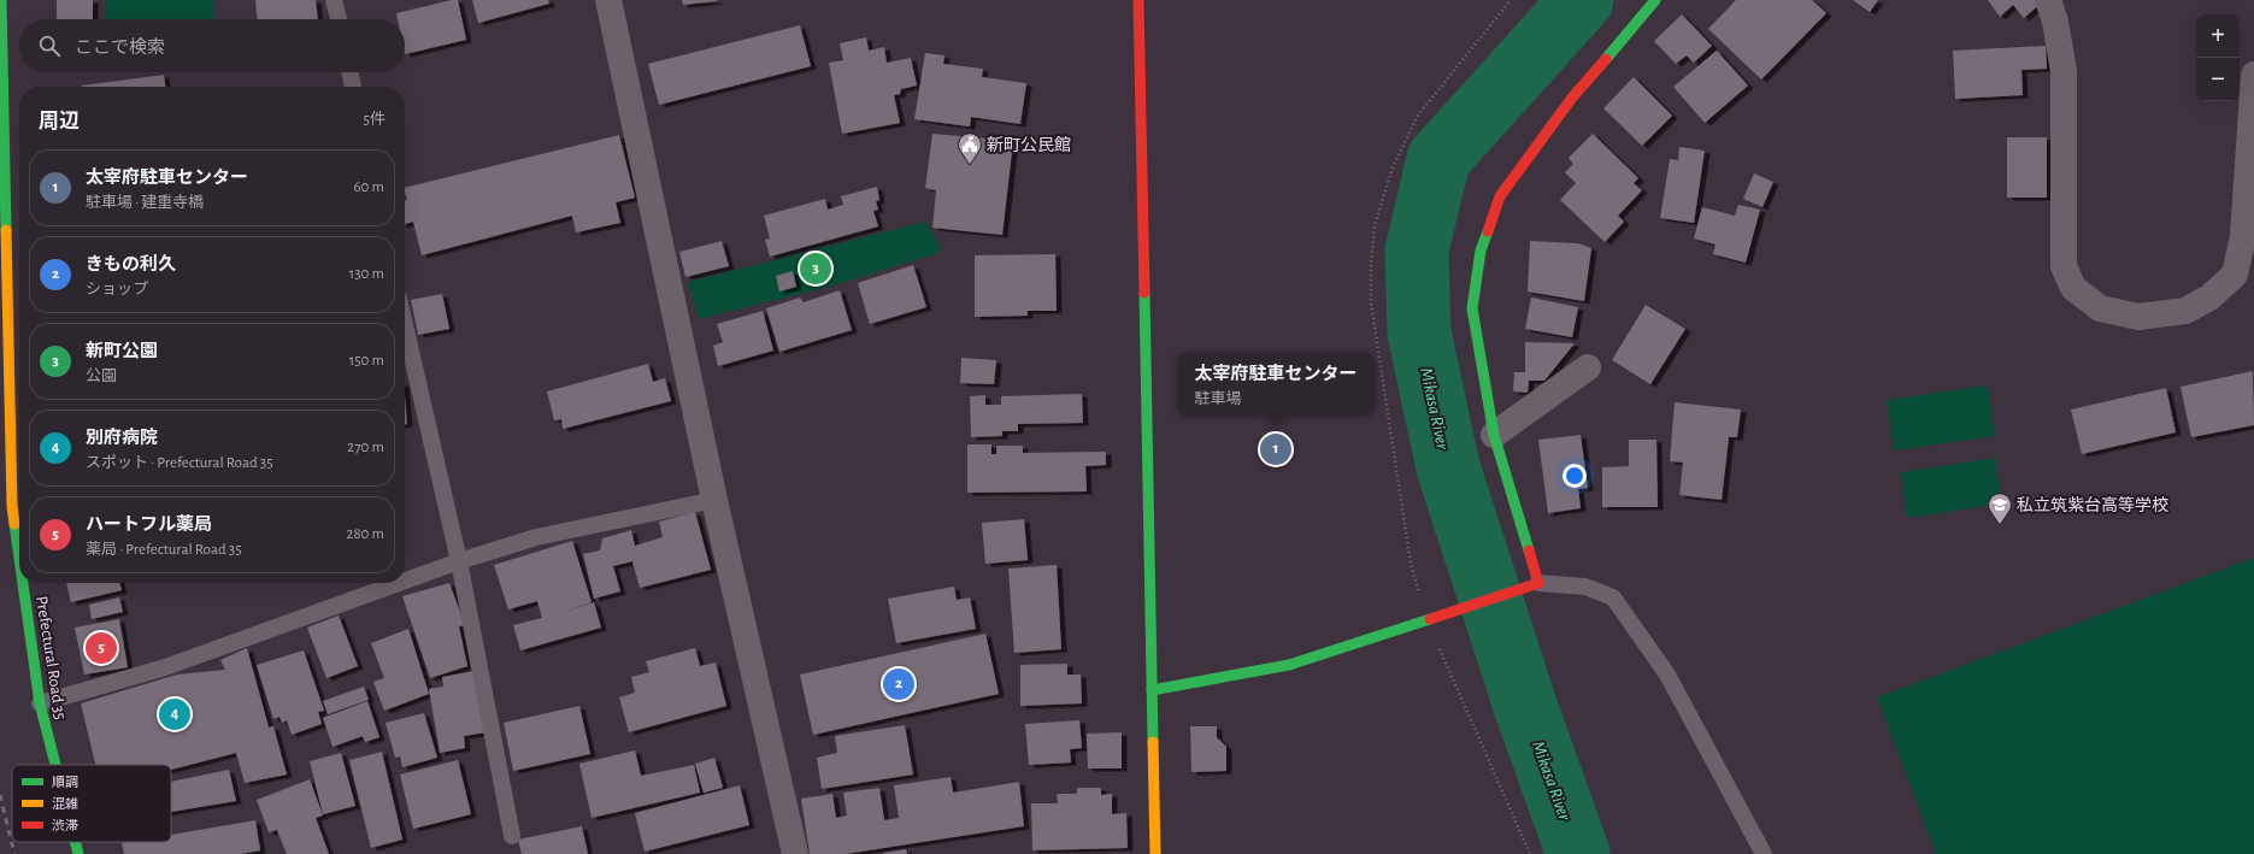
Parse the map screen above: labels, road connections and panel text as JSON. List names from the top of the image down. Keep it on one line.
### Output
{"streets":{"street":["Prefectural Road 35"]},"water":["Mikasa River"],"places":{"public building":["新町公民館"],"school or university":["私立筑紫台高等学校"]},"legend":["順調","混雑","渋滞"],"page":{"map_buttons":["+","−"],"search":"ここで検索","heading":["周辺","5件"],"list":[{"mark":"1","name":"太宰府駐車センター","note":"駐車場 · 建重寺橋","value":"60 m"},{"mark":"2","name":"きもの利久","note":"ショップ","value":"130 m"},{"mark":"3","name":"新町公園","note":"公園","value":"150 m"},{"mark":"4","name":"別府病院","note":"スポット · Prefectural Road 35","value":"270 m"},{"mark":"5","name":"ハートフル薬局","note":"薬局 · Prefectural Road 35","value":"280 m"}],"pins":["3","1","5","2","4"],"popup":["太宰府駐車センター","駐車場"]}}
